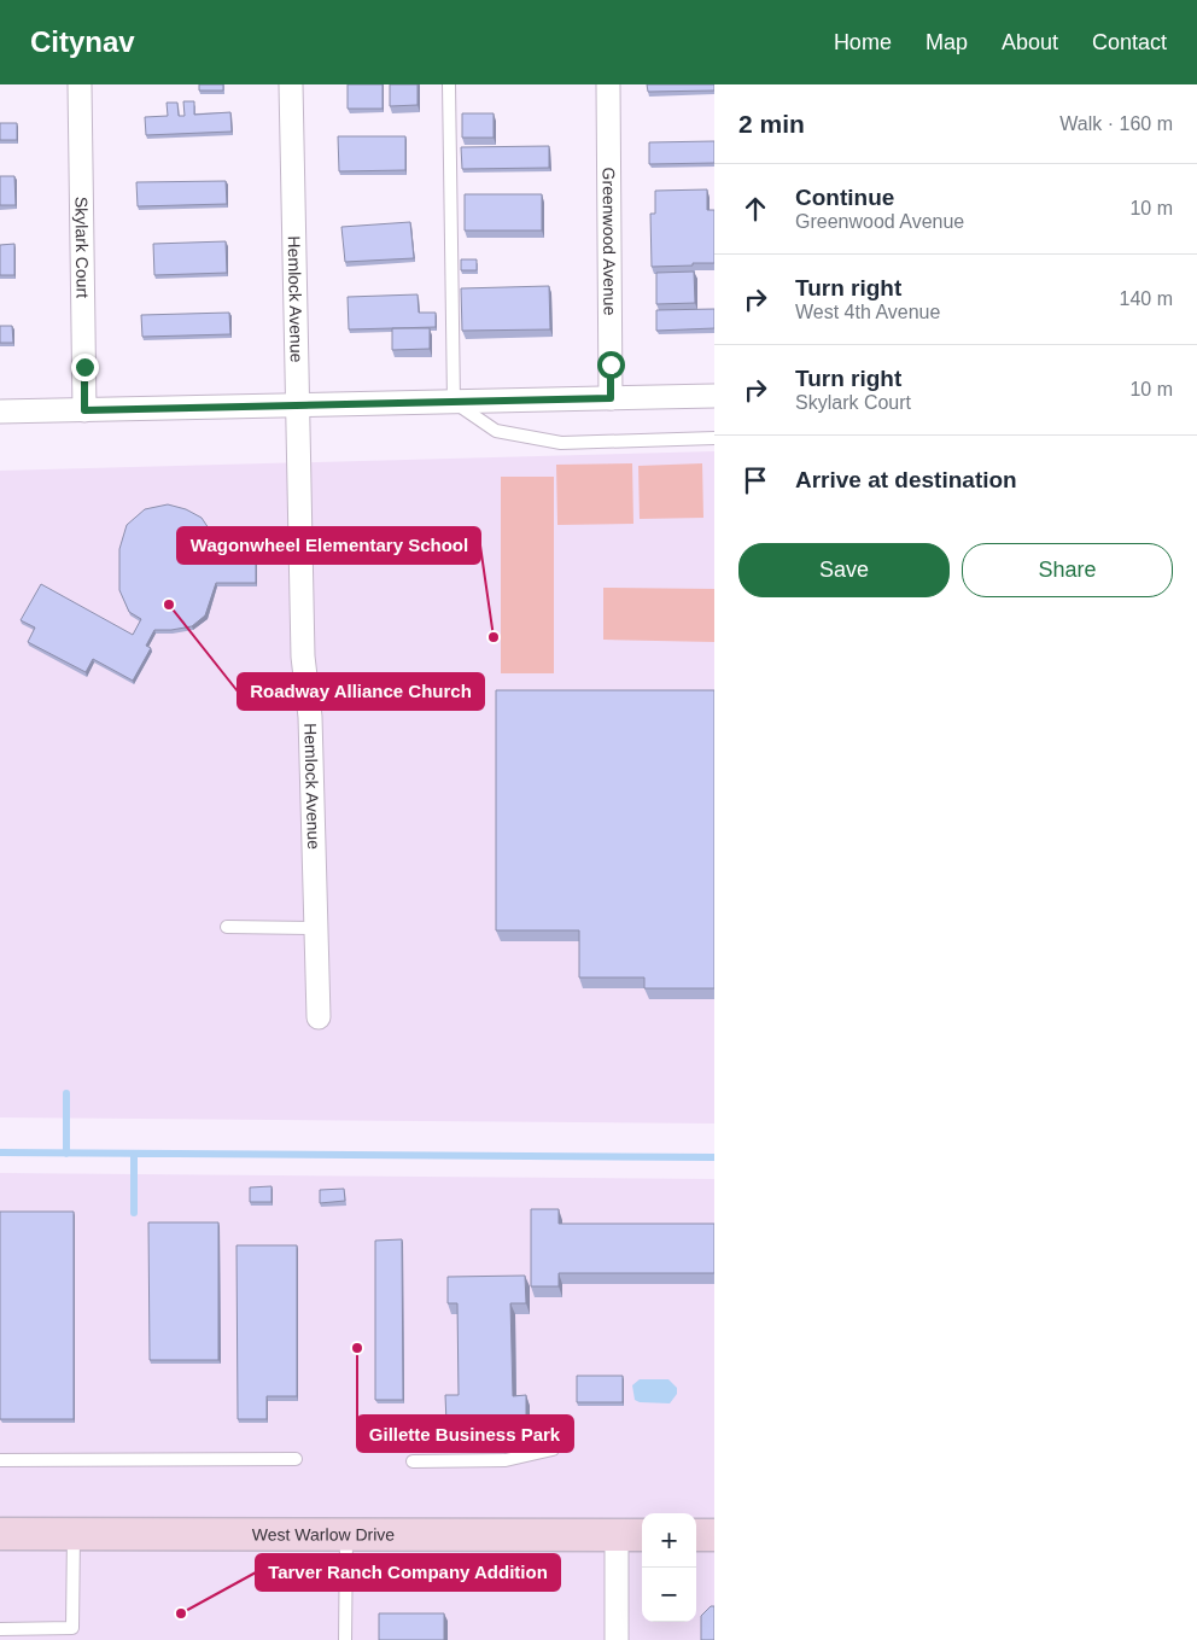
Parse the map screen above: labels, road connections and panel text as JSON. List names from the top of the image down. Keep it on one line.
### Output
{"streets":{"street":["Greenwood Avenue","Skylark Court","Hemlock Avenue","West Warlow Drive"]},"places":["Roadway Alliance Church","Wagonwheel Elementary School","Gillette Business Park","Tarver Ranch Company Addition"],"page":{"header":"Citynav","nav":["Home","Map","About","Contact"],"heading":["2 min","Walk · 160 m"],"list":[["Continue","Greenwood Avenue","10 m"],["Turn right","West 4th Avenue","140 m"],["Turn right","Skylark Court","10 m"],"Arrive at destination"],"buttons":["Save","Share"],"map_buttons":["+","−"]}}
